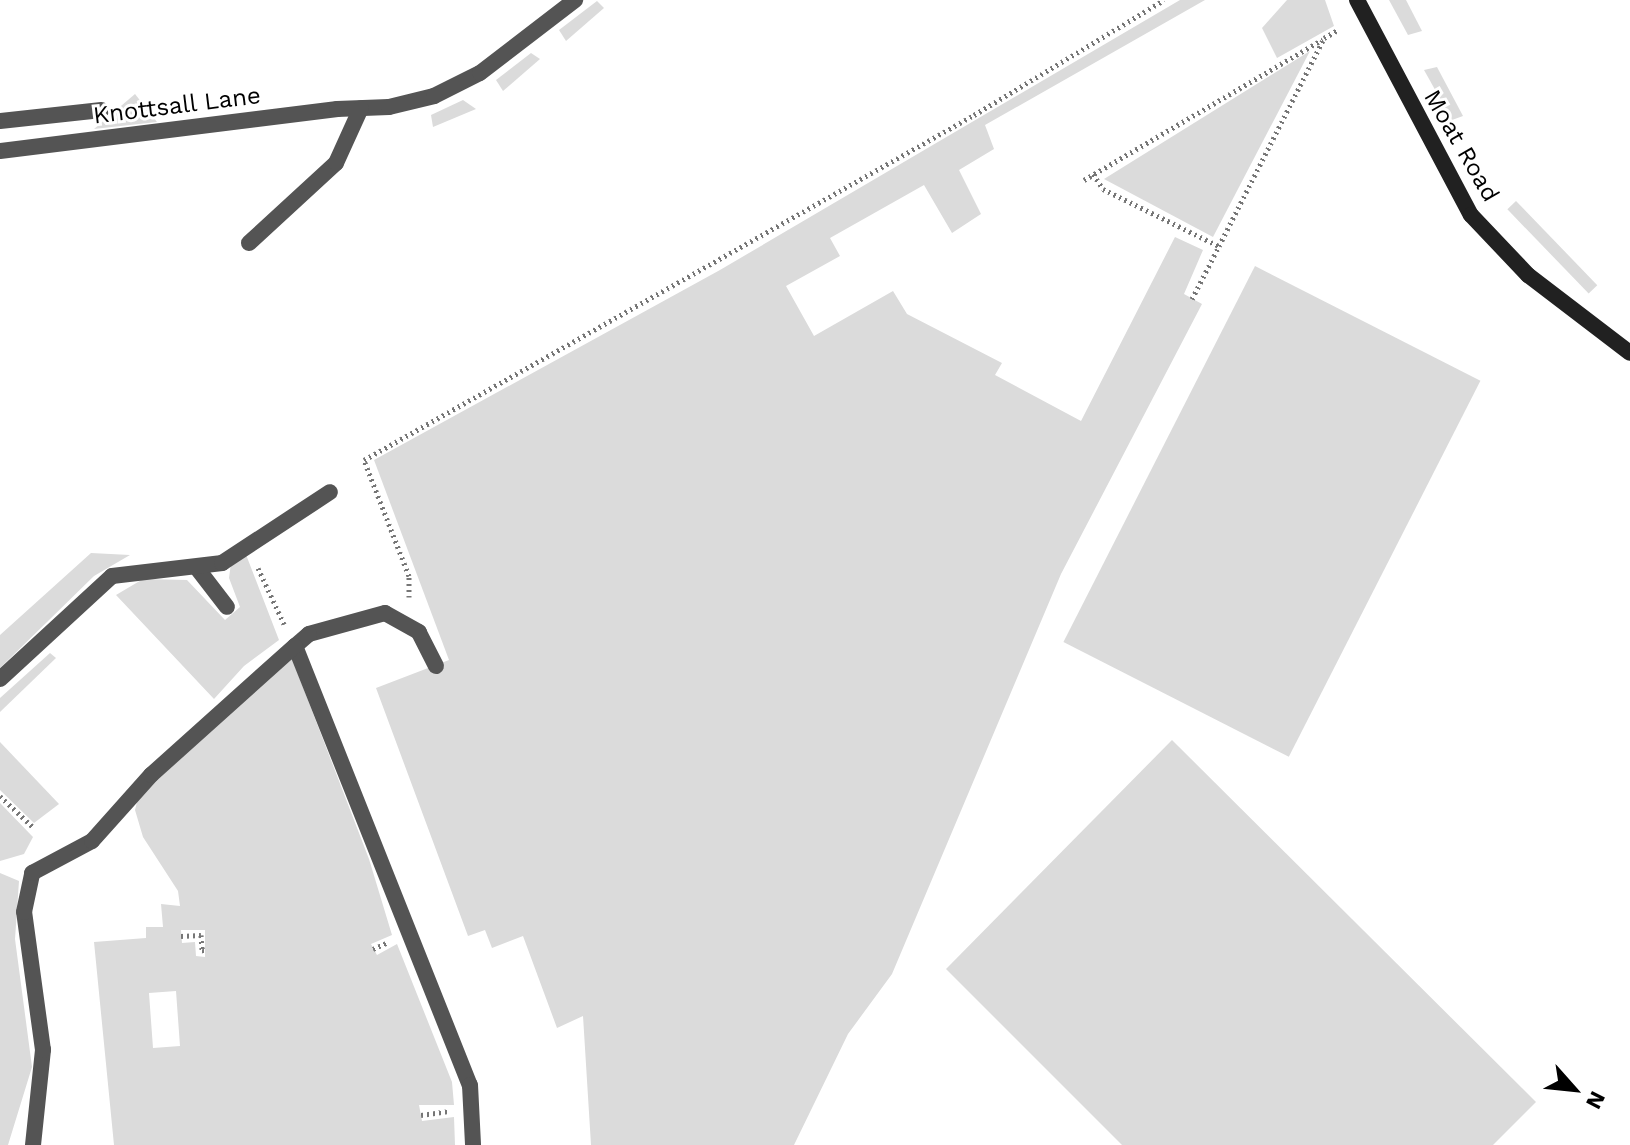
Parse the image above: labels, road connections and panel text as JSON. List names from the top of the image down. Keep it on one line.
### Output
{"streets":{"street":["Knottsall Lane","Moat Road"]},"north":"bottom right"}
